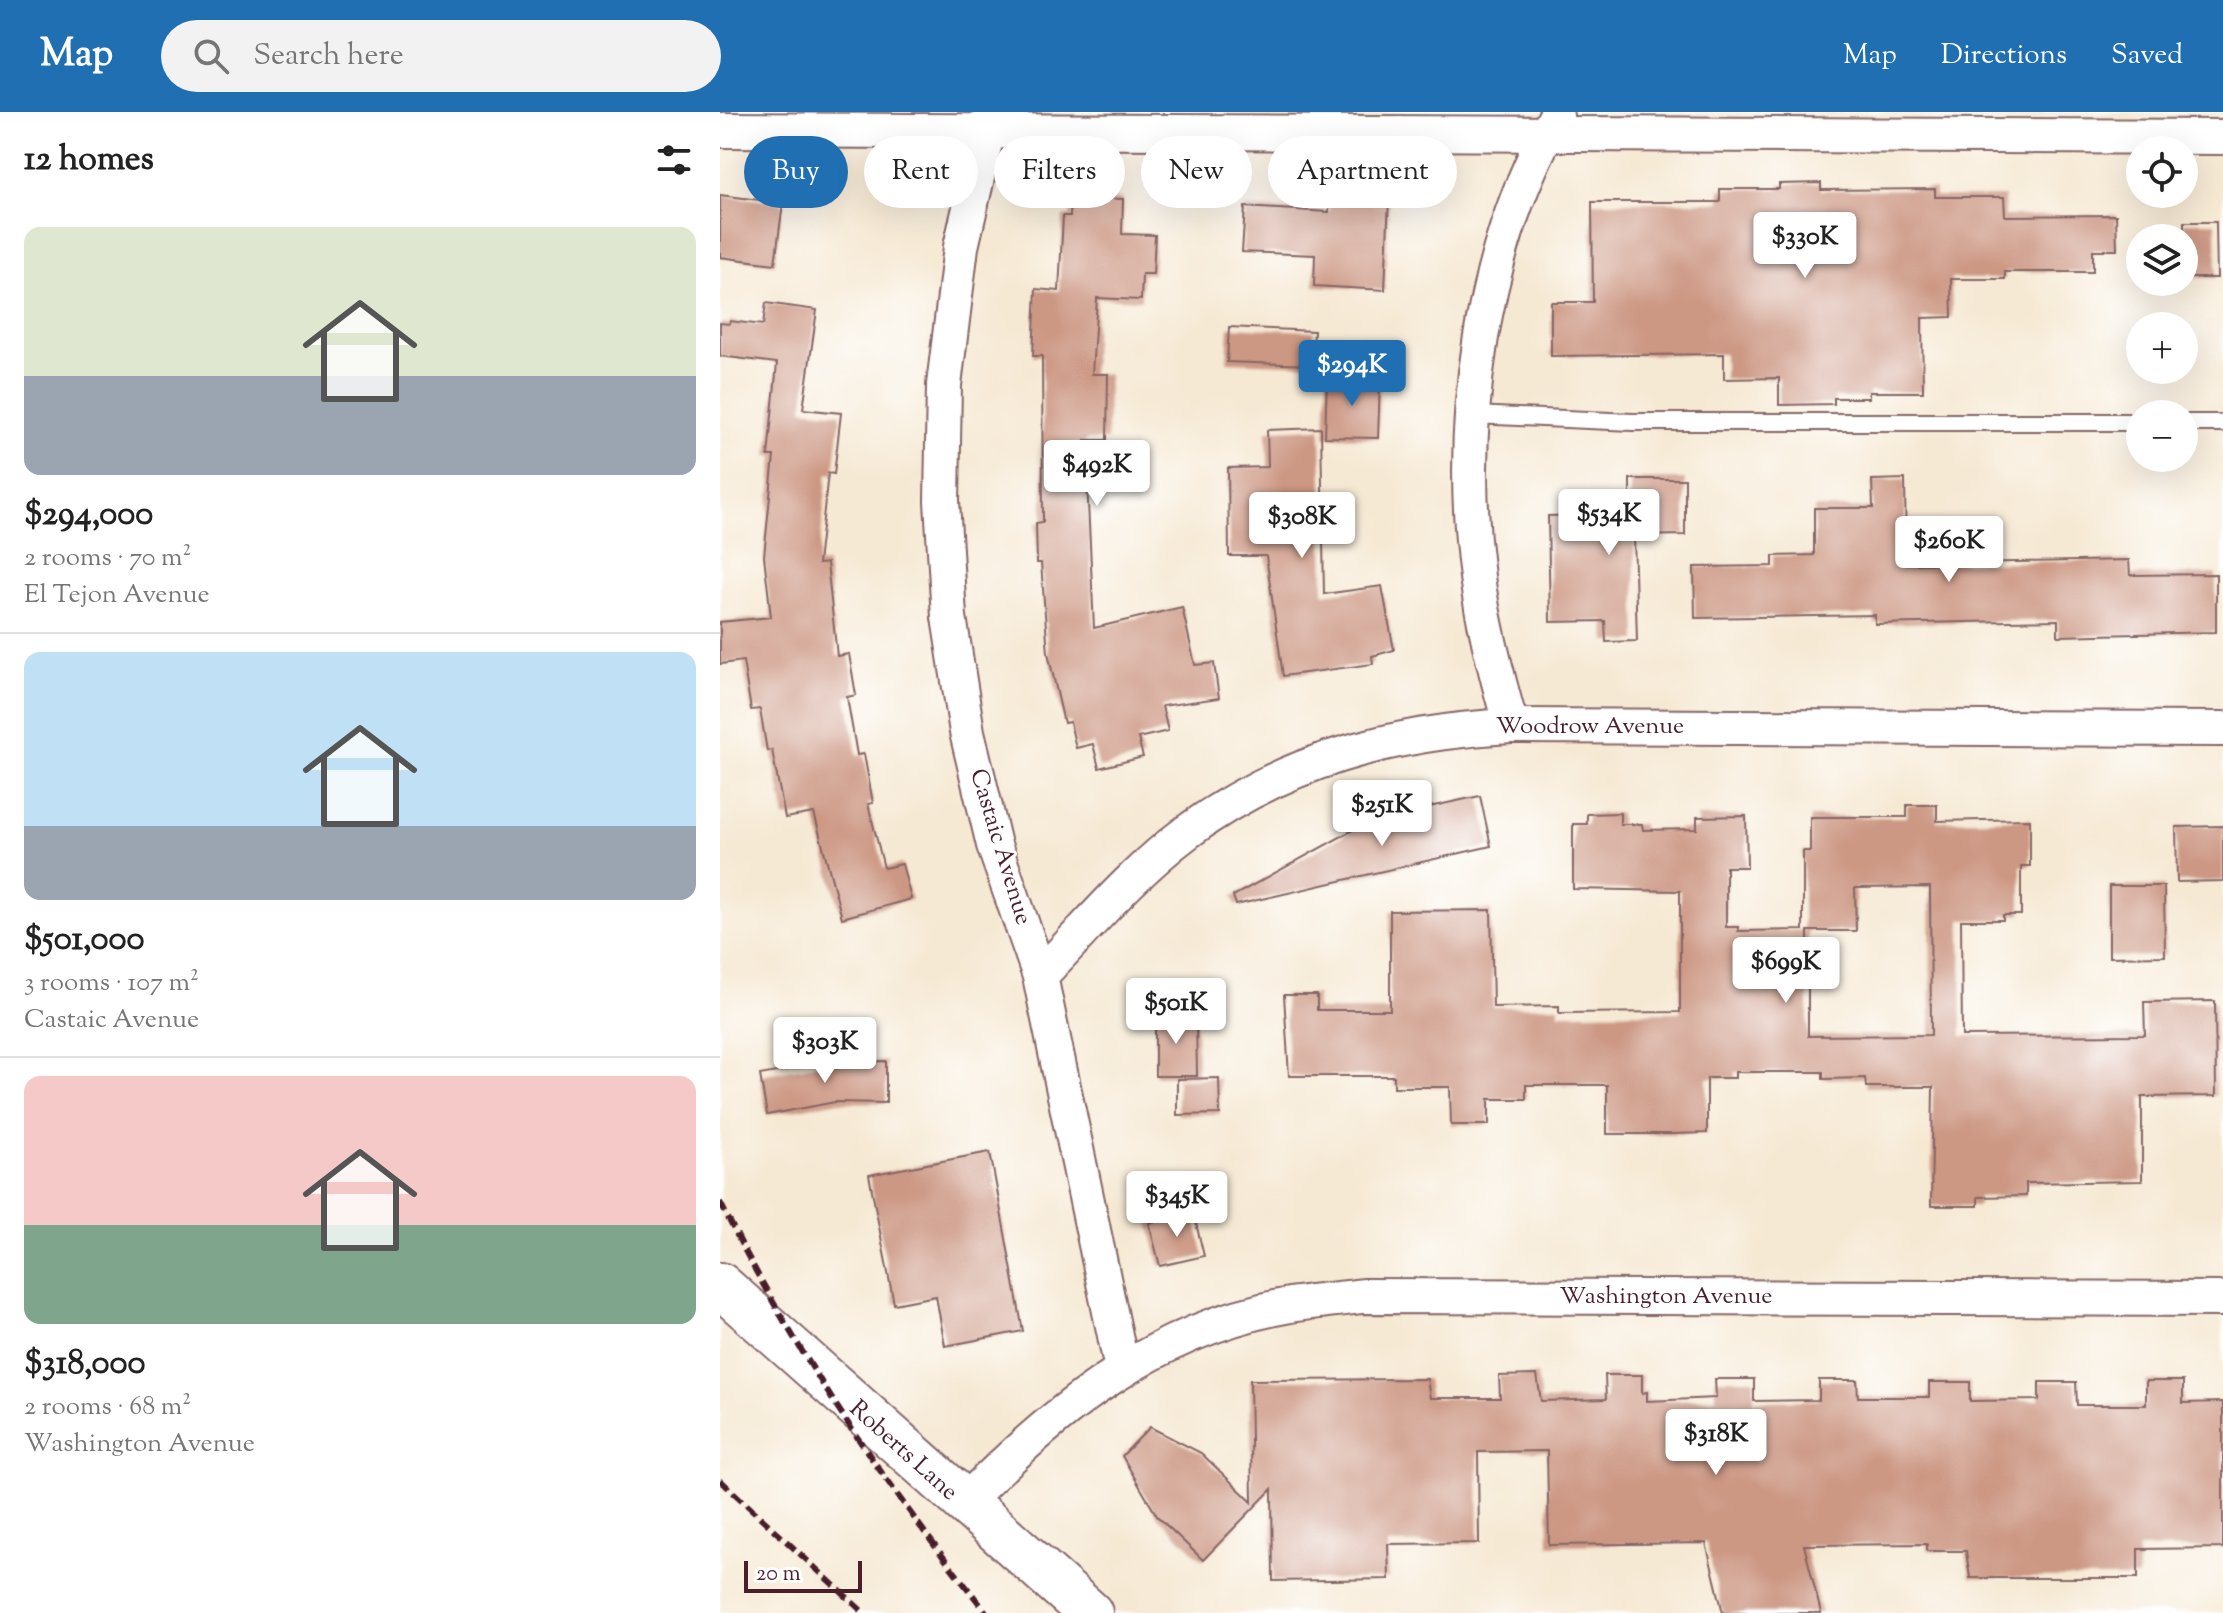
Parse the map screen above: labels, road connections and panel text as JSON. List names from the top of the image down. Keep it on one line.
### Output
{"streets":{"street":["Woodrow Avenue","Castaic Avenue","Washington Avenue","Roberts Lane"]},"crossings":[["Woodrow Avenue","Castaic Avenue"],["Castaic Avenue","Washington Avenue"]],"scale_bar":"20 m","page":{"header":"Map","search":"Search here","nav":["Map","Directions","Saved"],"heading":"12 homes","map_buttons":["+","−"],"chip":["Buy","Rent","Filters","New","Apartment"],"list":[{"name":"$294,000","note":"2 rooms · 70 m² · El Tejon Avenue"},{"name":"$501,000","note":"3 rooms · 107 m² · Castaic Avenue"},{"name":"$318,000","note":"2 rooms · 68 m² · Washington Avenue"}],"price":["$330K","$294K","$492K","$534K","$308K","$260K","$251K","$699K","$501K","$303K","$345K","$318K"],"scale":"20 m"}}
